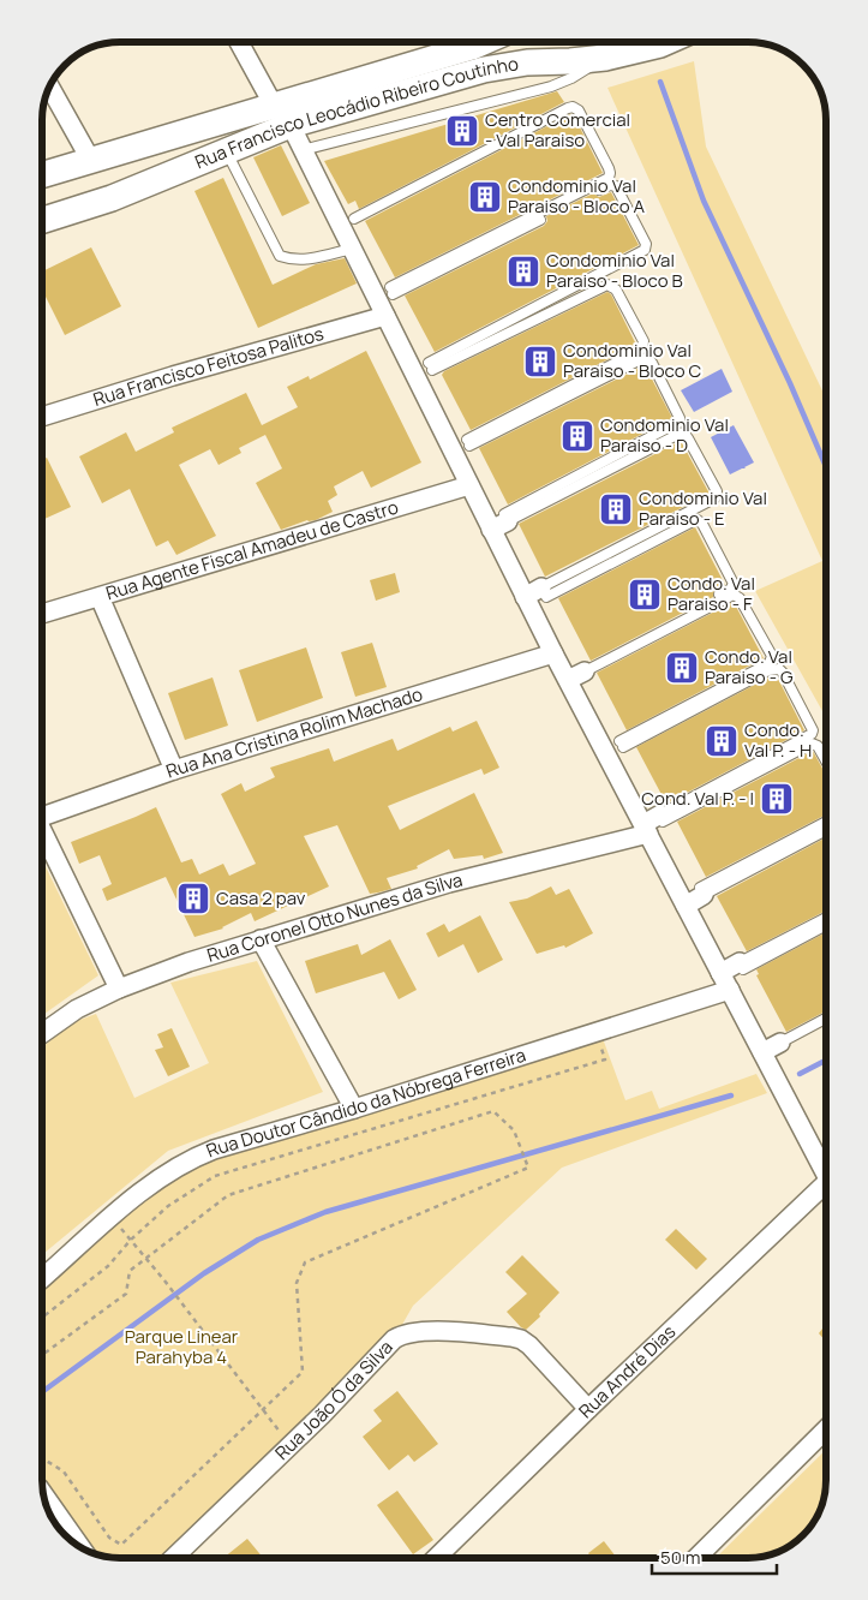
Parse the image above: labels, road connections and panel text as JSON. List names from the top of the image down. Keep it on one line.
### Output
{"streets":{"main road":["Rua Francisco Leocádio Ribeiro Coutinho"],"street":["Rua Francisco Feitosa Palitos","Rua Agente Fiscal Amadeu de Castro","Rua Ana Cristina Rolim Machado","Rua Coronel Otto Nunes da Silva","Rua Doutor Cândido da Nóbrega Ferreira","Rua André Dias","Rua João Ó da Silva"]},"crossings":[["Rua André Dias","Rua João Ó da Silva"]],"parks":["Parque Linear Parahyba 4"],"places":{"building":["Centro Comercial - Val Paraiso","Condominio Val Paraiso - Bloco A","Condominio Val Paraiso - Bloco B","Condominio Val Paraiso - Bloco C","Condominio Val Paraiso - D","Condominio Val Paraiso - E","Condo. Val Paraiso - F","Condo. Val Paraiso - G","Condo. Val P. - H","Cond. Val P. - I","Casa 2 pav"]},"scale_bar":"50 m"}
